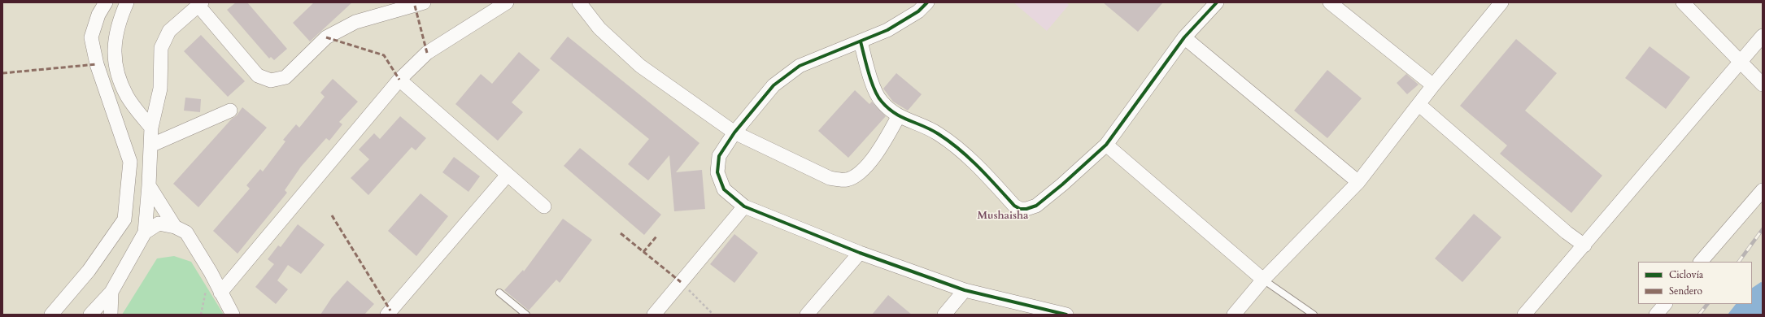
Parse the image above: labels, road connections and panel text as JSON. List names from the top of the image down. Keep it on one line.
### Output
{"districts":["Mushaisha"],"legend":["Ciclovía","Sendero"]}
